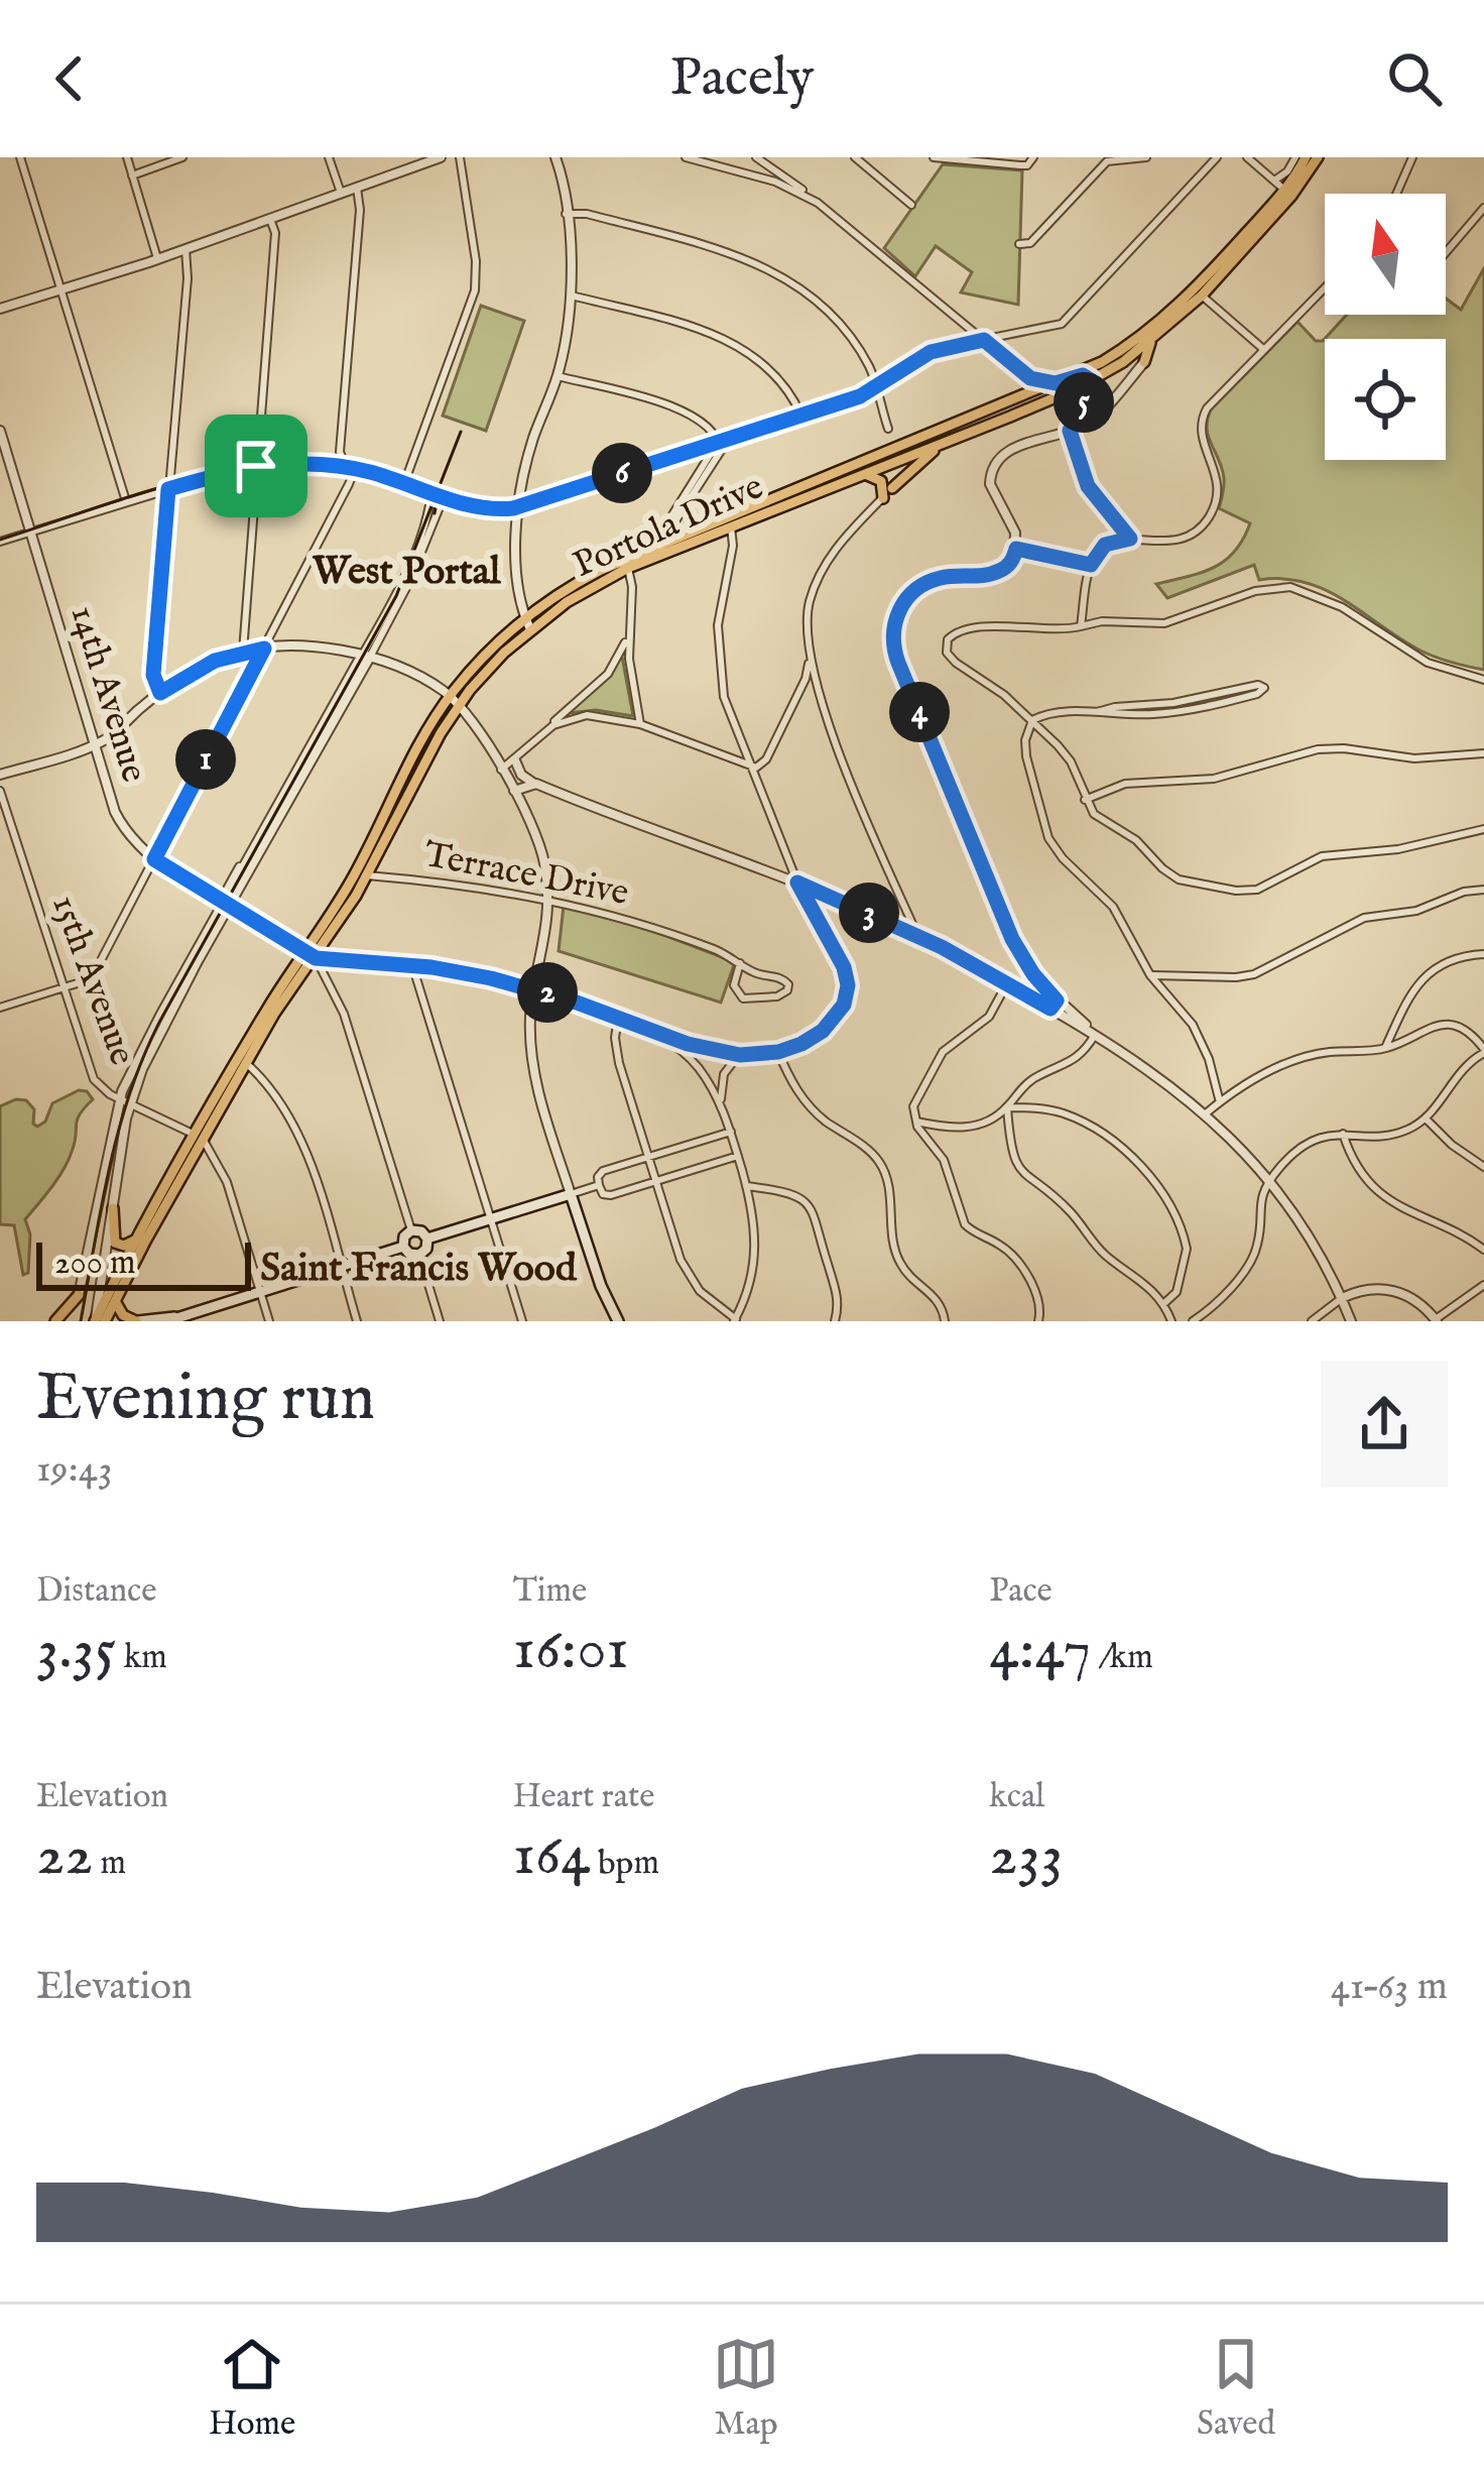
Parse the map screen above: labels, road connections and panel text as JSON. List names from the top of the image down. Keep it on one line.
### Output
{"streets":{"main road":["Portola Drive"],"street":["14th Avenue","Terrace Drive","15th Avenue"]},"crossings":[["Portola Drive","14th Avenue"],["Portola Drive","Terrace Drive"],["Portola Drive","15th Avenue"]],"districts":["West Portal","Saint Francis Wood"],"scale_bar":"200 m","north":"top","page":{"header":"Pacely","pins":["5","6","4","1","3","2"],"scale":"200 m","heading":["Evening run","19:43"],"stats":[["Distance","3.35 km"],["Time","16:01"],["Pace","4:47 /km"],["Elevation","22 m"],["Heart rate","164 bpm"],["kcal","233"]],"chart":["Elevation","41–63 m"],"tabs":["Home","Map","Saved"]}}
